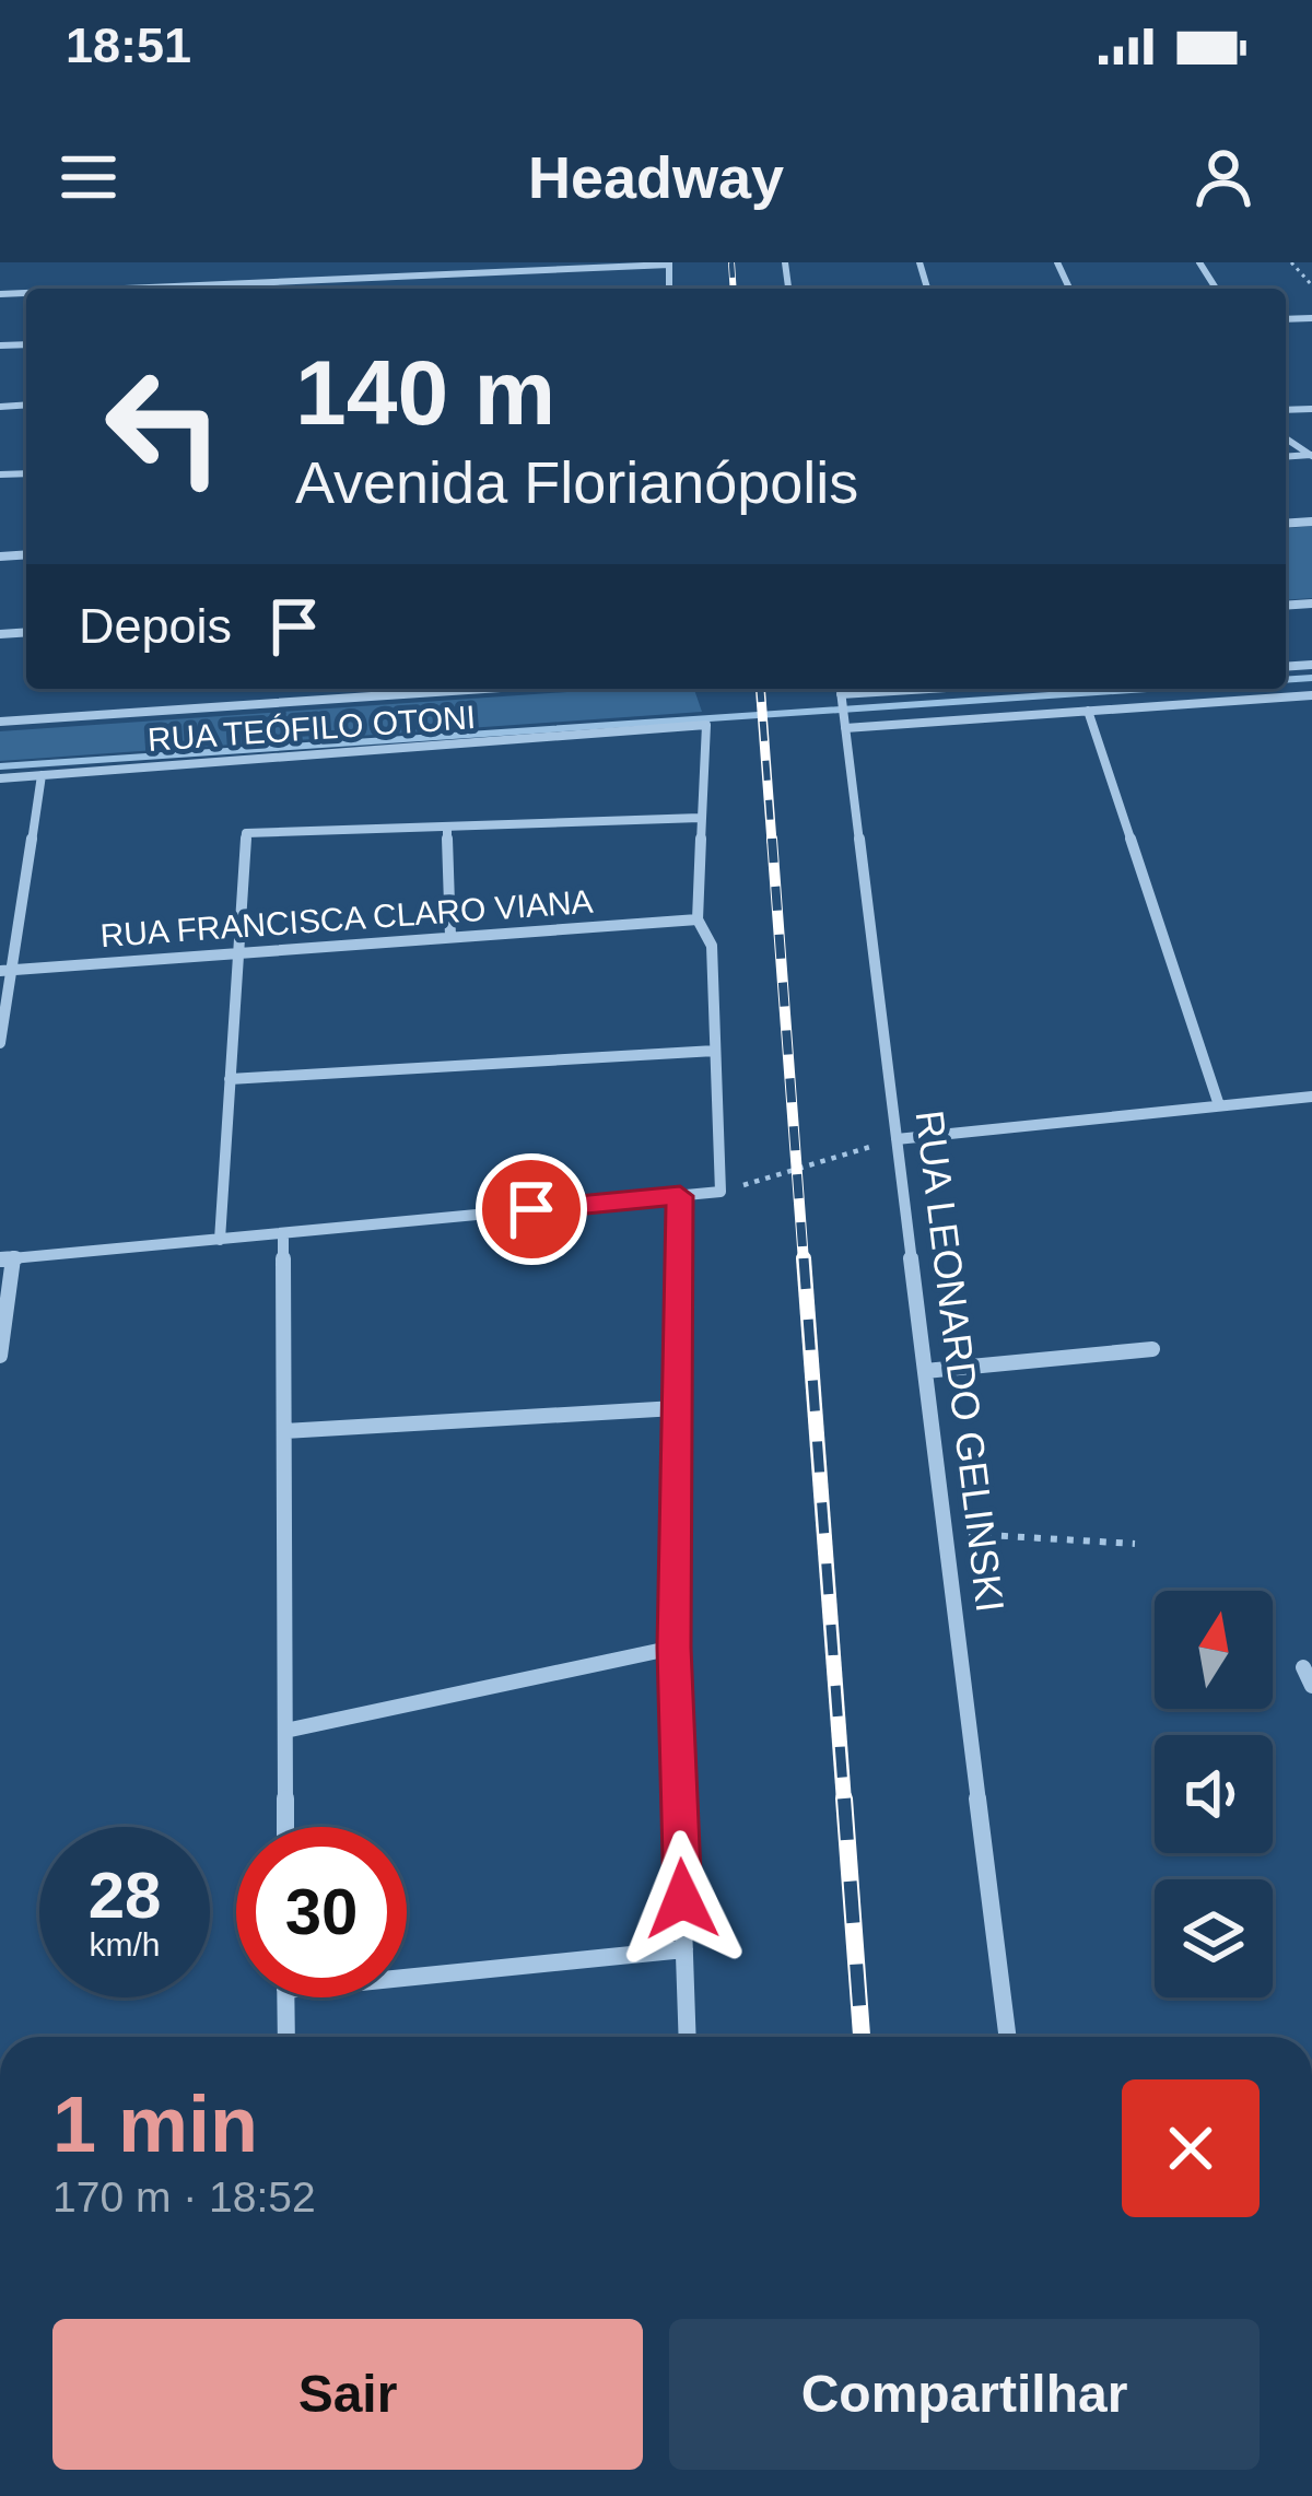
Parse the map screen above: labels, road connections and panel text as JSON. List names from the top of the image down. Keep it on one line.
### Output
{"streets":{"street":["RUA TEÓFILO OTONI","RUA FRANCISCA CLARO VIANA","RUA LEONARDO GELINSKI"]},"north":"top","page":{"status":"18:51","header":"Headway","turn":["140 m","Avenida Florianópolis"],"then":"Depois","speed":"28 km/h","limit":"30","heading":["1 min","170 m · 18:52"],"buttons":["Sair","Compartilhar"]}}
